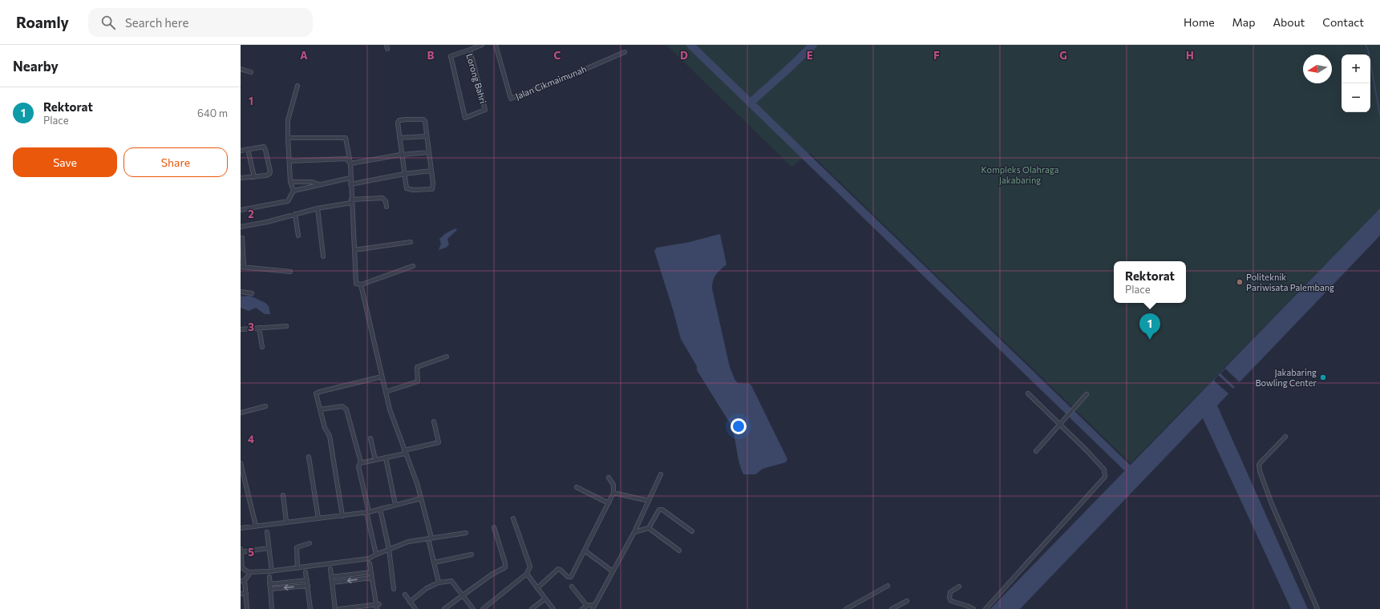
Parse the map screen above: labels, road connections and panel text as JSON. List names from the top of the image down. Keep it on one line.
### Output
{"streets":{"street":["Lorong Bahri","Jalan Cikmaimunah"]},"parks":["Kompleks Olahraga Jakabaring"],"places":["Politeknik Pariwisata Palembang","Jakabaring Bowling Center"],"north":"left","page":{"header":"Roamly","search":"Search here","nav":["Home","Map","About","Contact"],"heading":"Nearby","map_buttons":["+","−"],"list":[{"mark":"1","name":"Rektorat","note":"Place","value":"640 m"}],"buttons":["Save","Share"],"popup":["Rektorat","Place"],"pins":"1"},"grid":{"columns":["A","B","C","D","E","F","G","H"],"rows":["1","2","3","4","5"]}}
